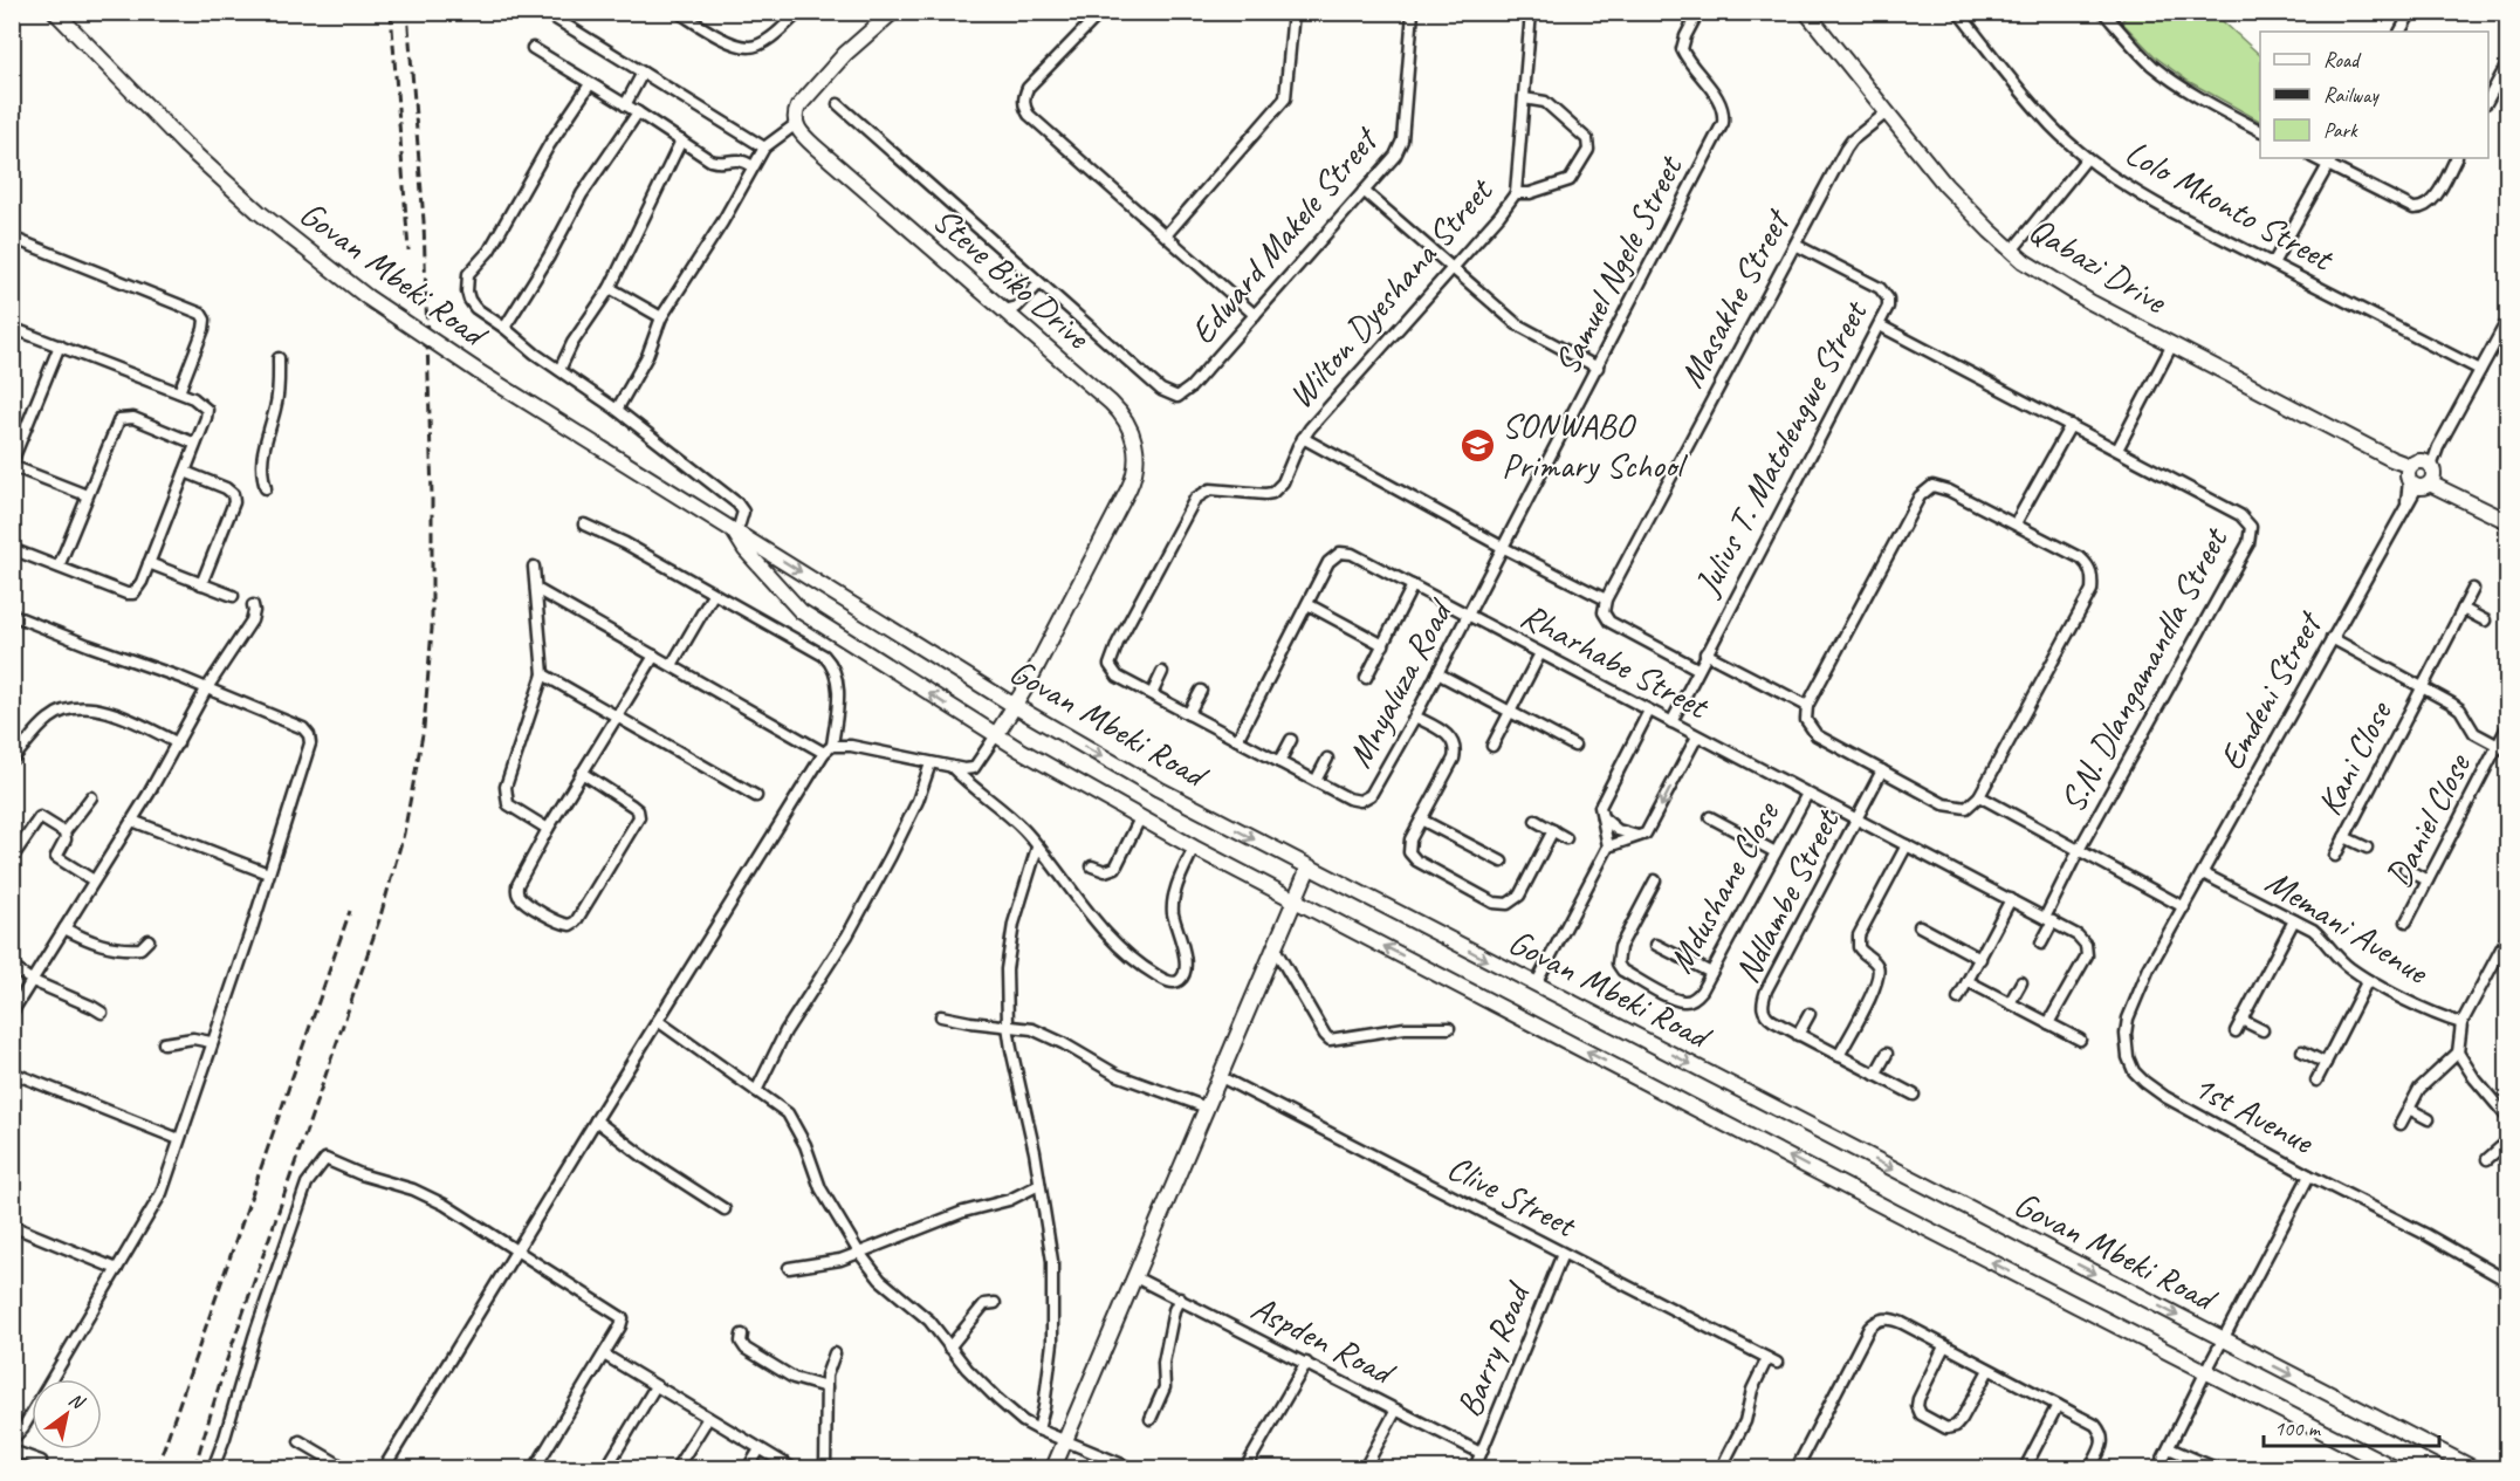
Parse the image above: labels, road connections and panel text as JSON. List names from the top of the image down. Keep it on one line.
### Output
{"streets":{"main road":["Qabazi Drive","Govan Mbeki Road","Steve Biko Drive"],"street":["Lolo Mkonto Street","Edward Makele Street","Samuel Ngele Street","Wilton Dyeshana Street","Masakhe Street","Julius T. Matolengwe Street","Rharhabe Street","S.N. Dlangamandla Street","Mnyaluza Road","Emdeni Street","Kani Close","Daniel Close","Mdushane Close","Ndlambe Street","Memani Avenue","1st Avenue","Clive Street","Aspden Road","Barry Road"]},"crossings":[["Lolo Mkonto Street","Emdeni Street"],["Qabazi Drive","Masakhe Street"],["Qabazi Drive","Emdeni Street"],["Samuel Ngele Street","Wilton Dyeshana Street"],["Samuel Ngele Street","Mnyaluza Road"],["Govan Mbeki Road","Steve Biko Drive"],["Wilton Dyeshana Street","Masakhe Street"],["Wilton Dyeshana Street","Mnyaluza Road"],["Masakhe Street","Julius T. Matolengwe Street"],["Julius T. Matolengwe Street","Rharhabe Street"],["Julius T. Matolengwe Street","S.N. Dlangamandla Street"],["Rharhabe Street","S.N. Dlangamandla Street"],["Rharhabe Street","Mnyaluza Road"],["Rharhabe Street","Mdushane Close"],["Rharhabe Street","Ndlambe Street"],["Emdeni Street","Memani Avenue"],["Emdeni Street","1st Avenue"],["Clive Street","Barry Road"],["Aspden Road","Barry Road"]],"places":{"school or university":["SONWABO Primary School"]},"legend":["Road","Railway","Park"],"scale_bar":"100 m","north":"top right"}
